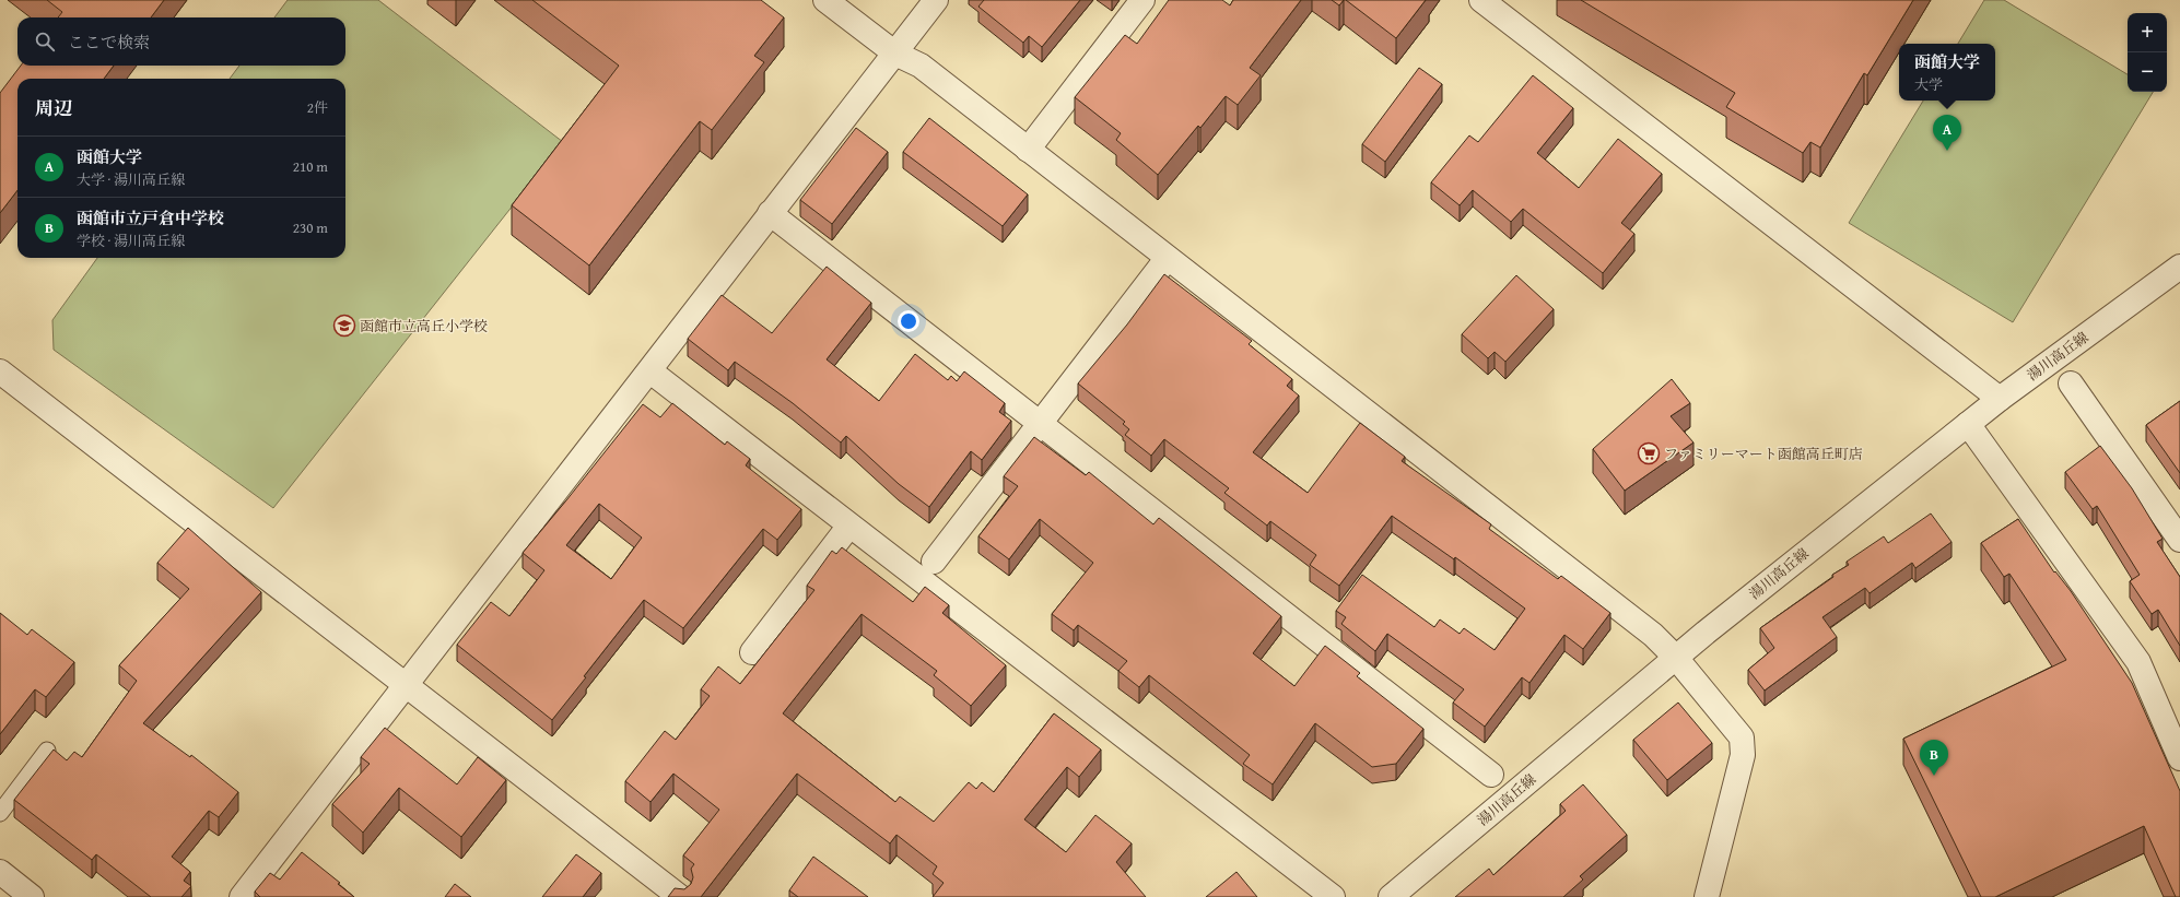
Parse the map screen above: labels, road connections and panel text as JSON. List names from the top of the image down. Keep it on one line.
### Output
{"streets":{"street":["湯川高丘線"]},"places":{"school or university":["函館市立高丘小学校"],"supermarket":["ファミリーマート函館高丘町店"]},"page":{"map_buttons":["+","−"],"search":"ここで検索","popup":["函館大学","大学"],"heading":["周辺","2件"],"pins":["A","B"],"list":[{"mark":"A","name":"函館大学","note":"大学 · 湯川高丘線","value":"210 m"},{"mark":"B","name":"函館市立戸倉中学校","note":"学校 · 湯川高丘線","value":"230 m"}]}}
